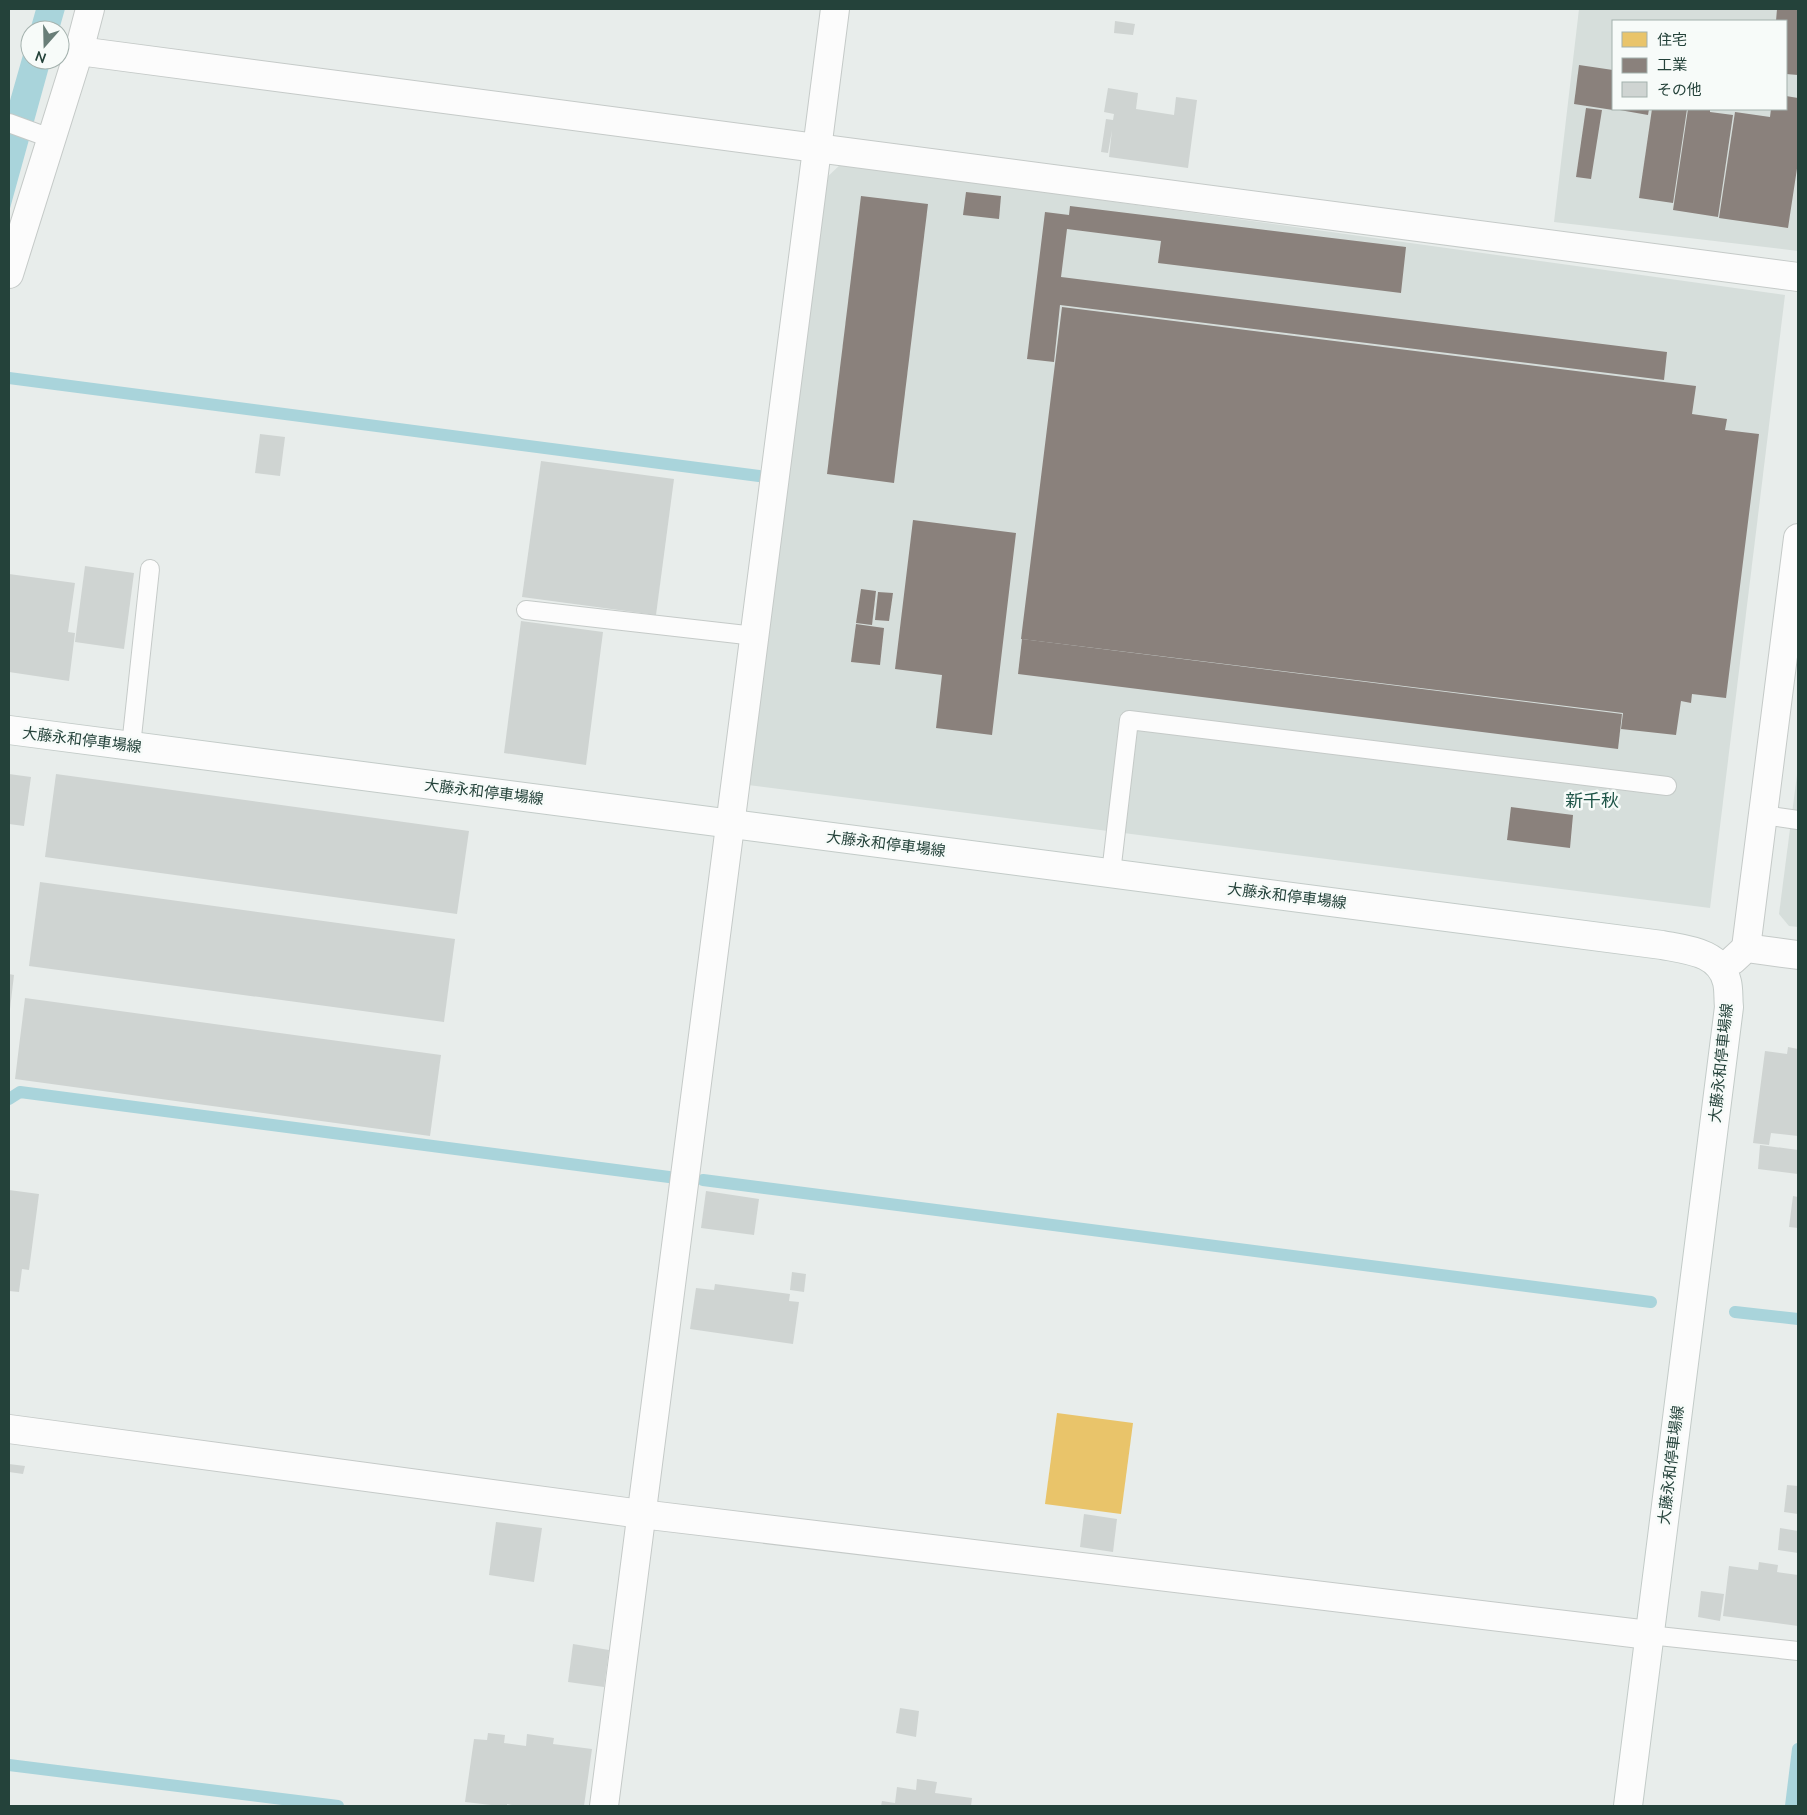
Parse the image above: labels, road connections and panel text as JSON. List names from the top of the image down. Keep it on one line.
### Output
{"streets":{"street":["大藤永和停車場線"]},"districts":["新千秋"],"legend":["住宅","工業","その他"],"north":"bottom"}
